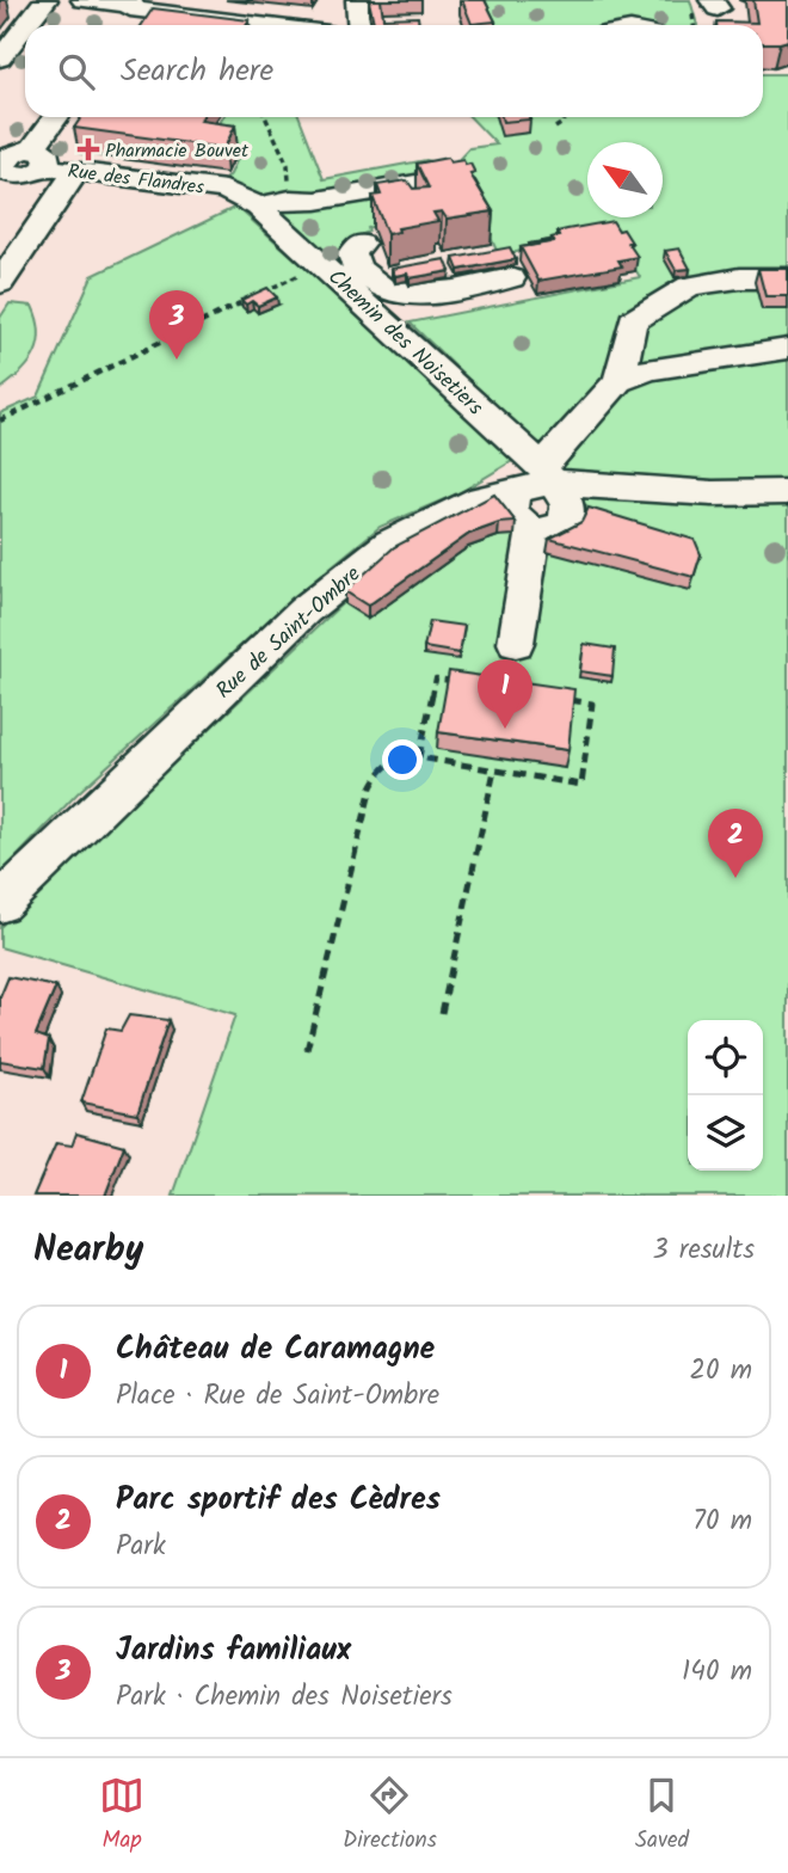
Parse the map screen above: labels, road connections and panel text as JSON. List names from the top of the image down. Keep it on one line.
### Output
{"streets":{"street":["Rue des Flandres","Chemin des Noisetiers","Rue de Saint-Ombre"]},"crossings":[["Rue des Flandres","Chemin des Noisetiers"],["Chemin des Noisetiers","Rue de Saint-Ombre"]],"places":{"health":["Pharmacie Bouvet"]},"north":"top left","page":{"search":"Search here","pins":["3","1","2"],"heading":["Nearby","3 results"],"list":[{"mark":"1","name":"Château de Caramagne","note":"Place · Rue de Saint-Ombre","value":"20 m"},{"mark":"2","name":"Parc sportif des Cèdres","note":"Park","value":"70 m"},{"mark":"3","name":"Jardins familiaux","note":"Park · Chemin des Noisetiers","value":"140 m"}],"nav":["Map","Directions","Saved"]}}
